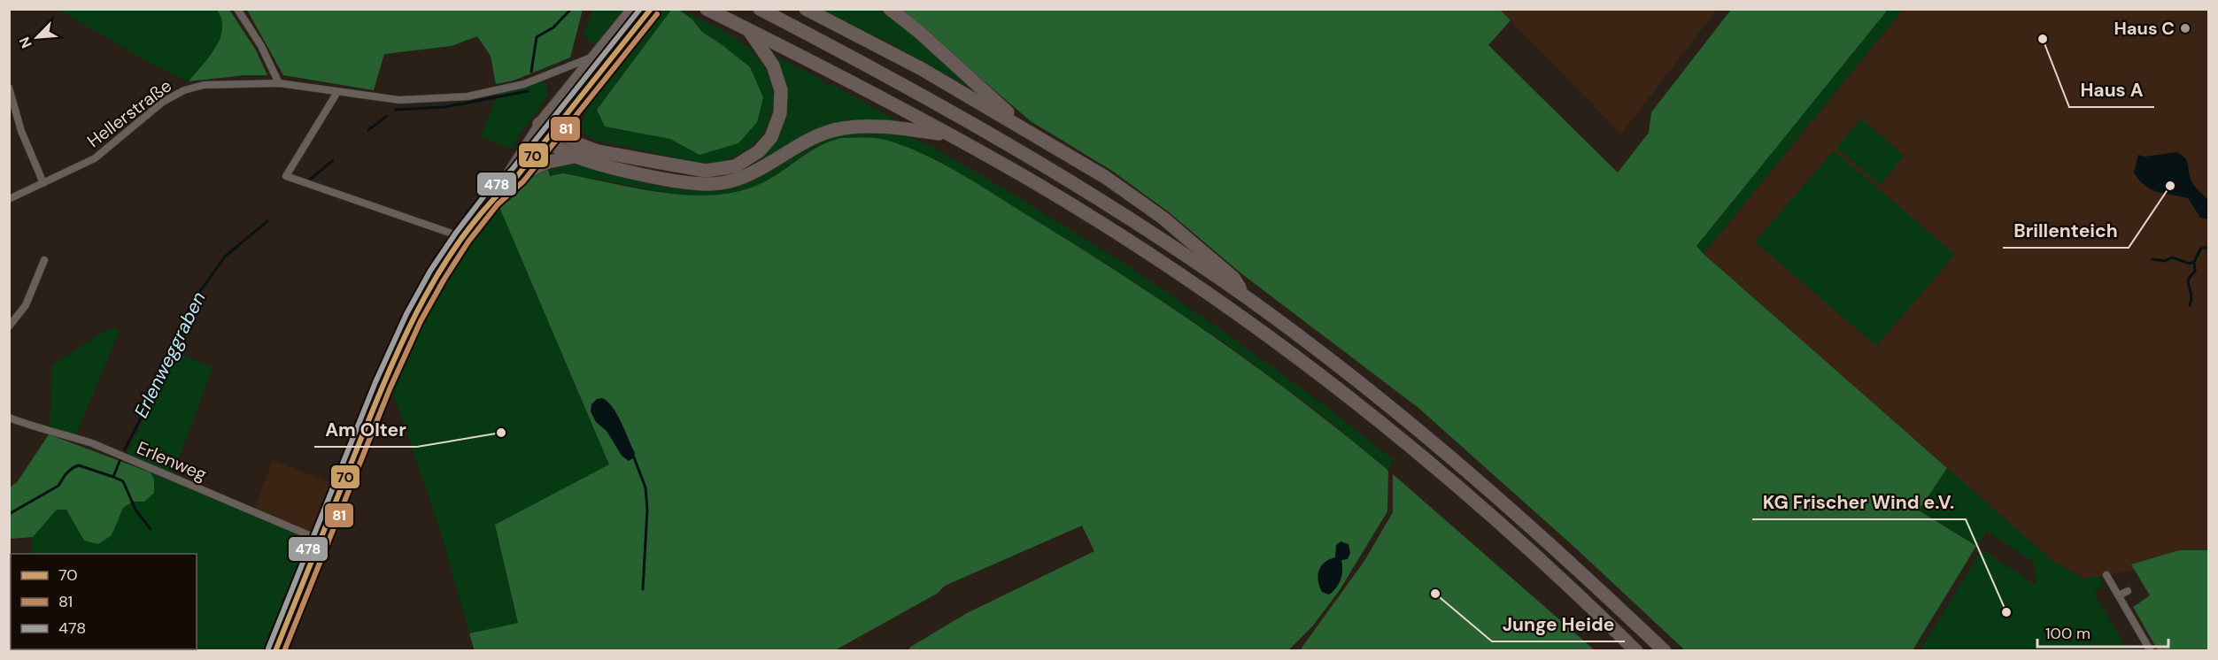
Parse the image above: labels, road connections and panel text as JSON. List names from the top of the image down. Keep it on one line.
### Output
{"streets":{"street":["Hellerstraße","Erlenweg"]},"water":["Erlenweggraben"],"places":["Haus C","Haus A","Brillenteich","Am Olter","Junge Heide","KG Frischer Wind e.V."],"lines":["transit line 70","transit line 478","transit line 81"],"legend":["70","81","478"],"scale_bar":"100 m","north":"bottom left"}
